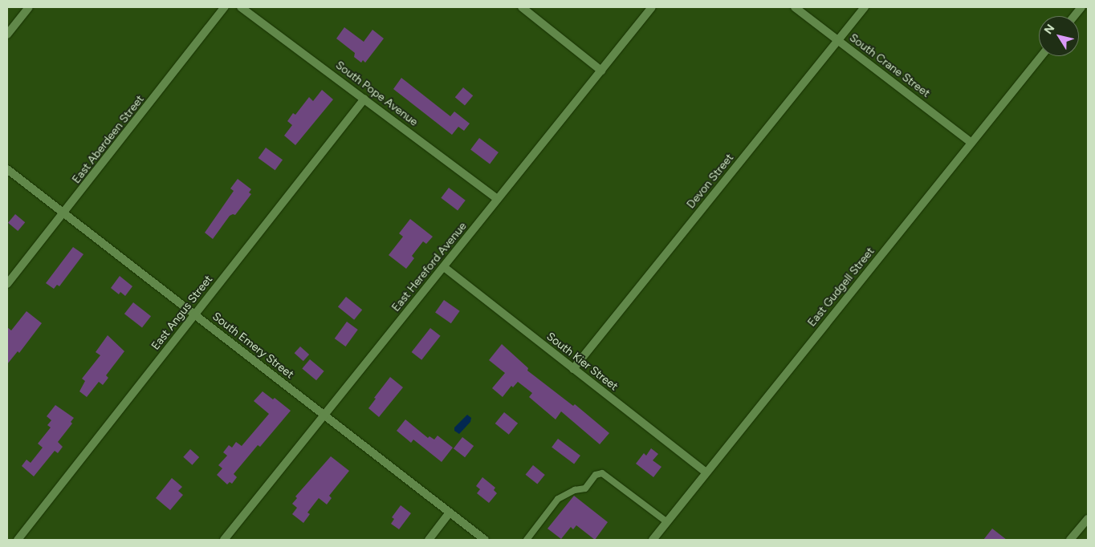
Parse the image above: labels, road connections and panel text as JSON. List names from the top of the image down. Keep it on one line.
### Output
{"streets":{"street":["South Crane Street","South Pope Avenue","East Aberdeen Street","Devon Street","East Hereford Avenue","East Gudgell Street","East Angus Street","South Emery Street","South Kier Street"]},"crossings":[["South Crane Street","Devon Street"],["South Crane Street","East Gudgell Street"],["South Pope Avenue","East Hereford Avenue"],["South Pope Avenue","East Angus Street"],["East Aberdeen Street","South Emery Street"],["Devon Street","South Kier Street"],["East Hereford Avenue","South Emery Street"],["East Hereford Avenue","South Kier Street"],["East Gudgell Street","South Kier Street"],["East Angus Street","South Emery Street"]],"north":"top left"}
